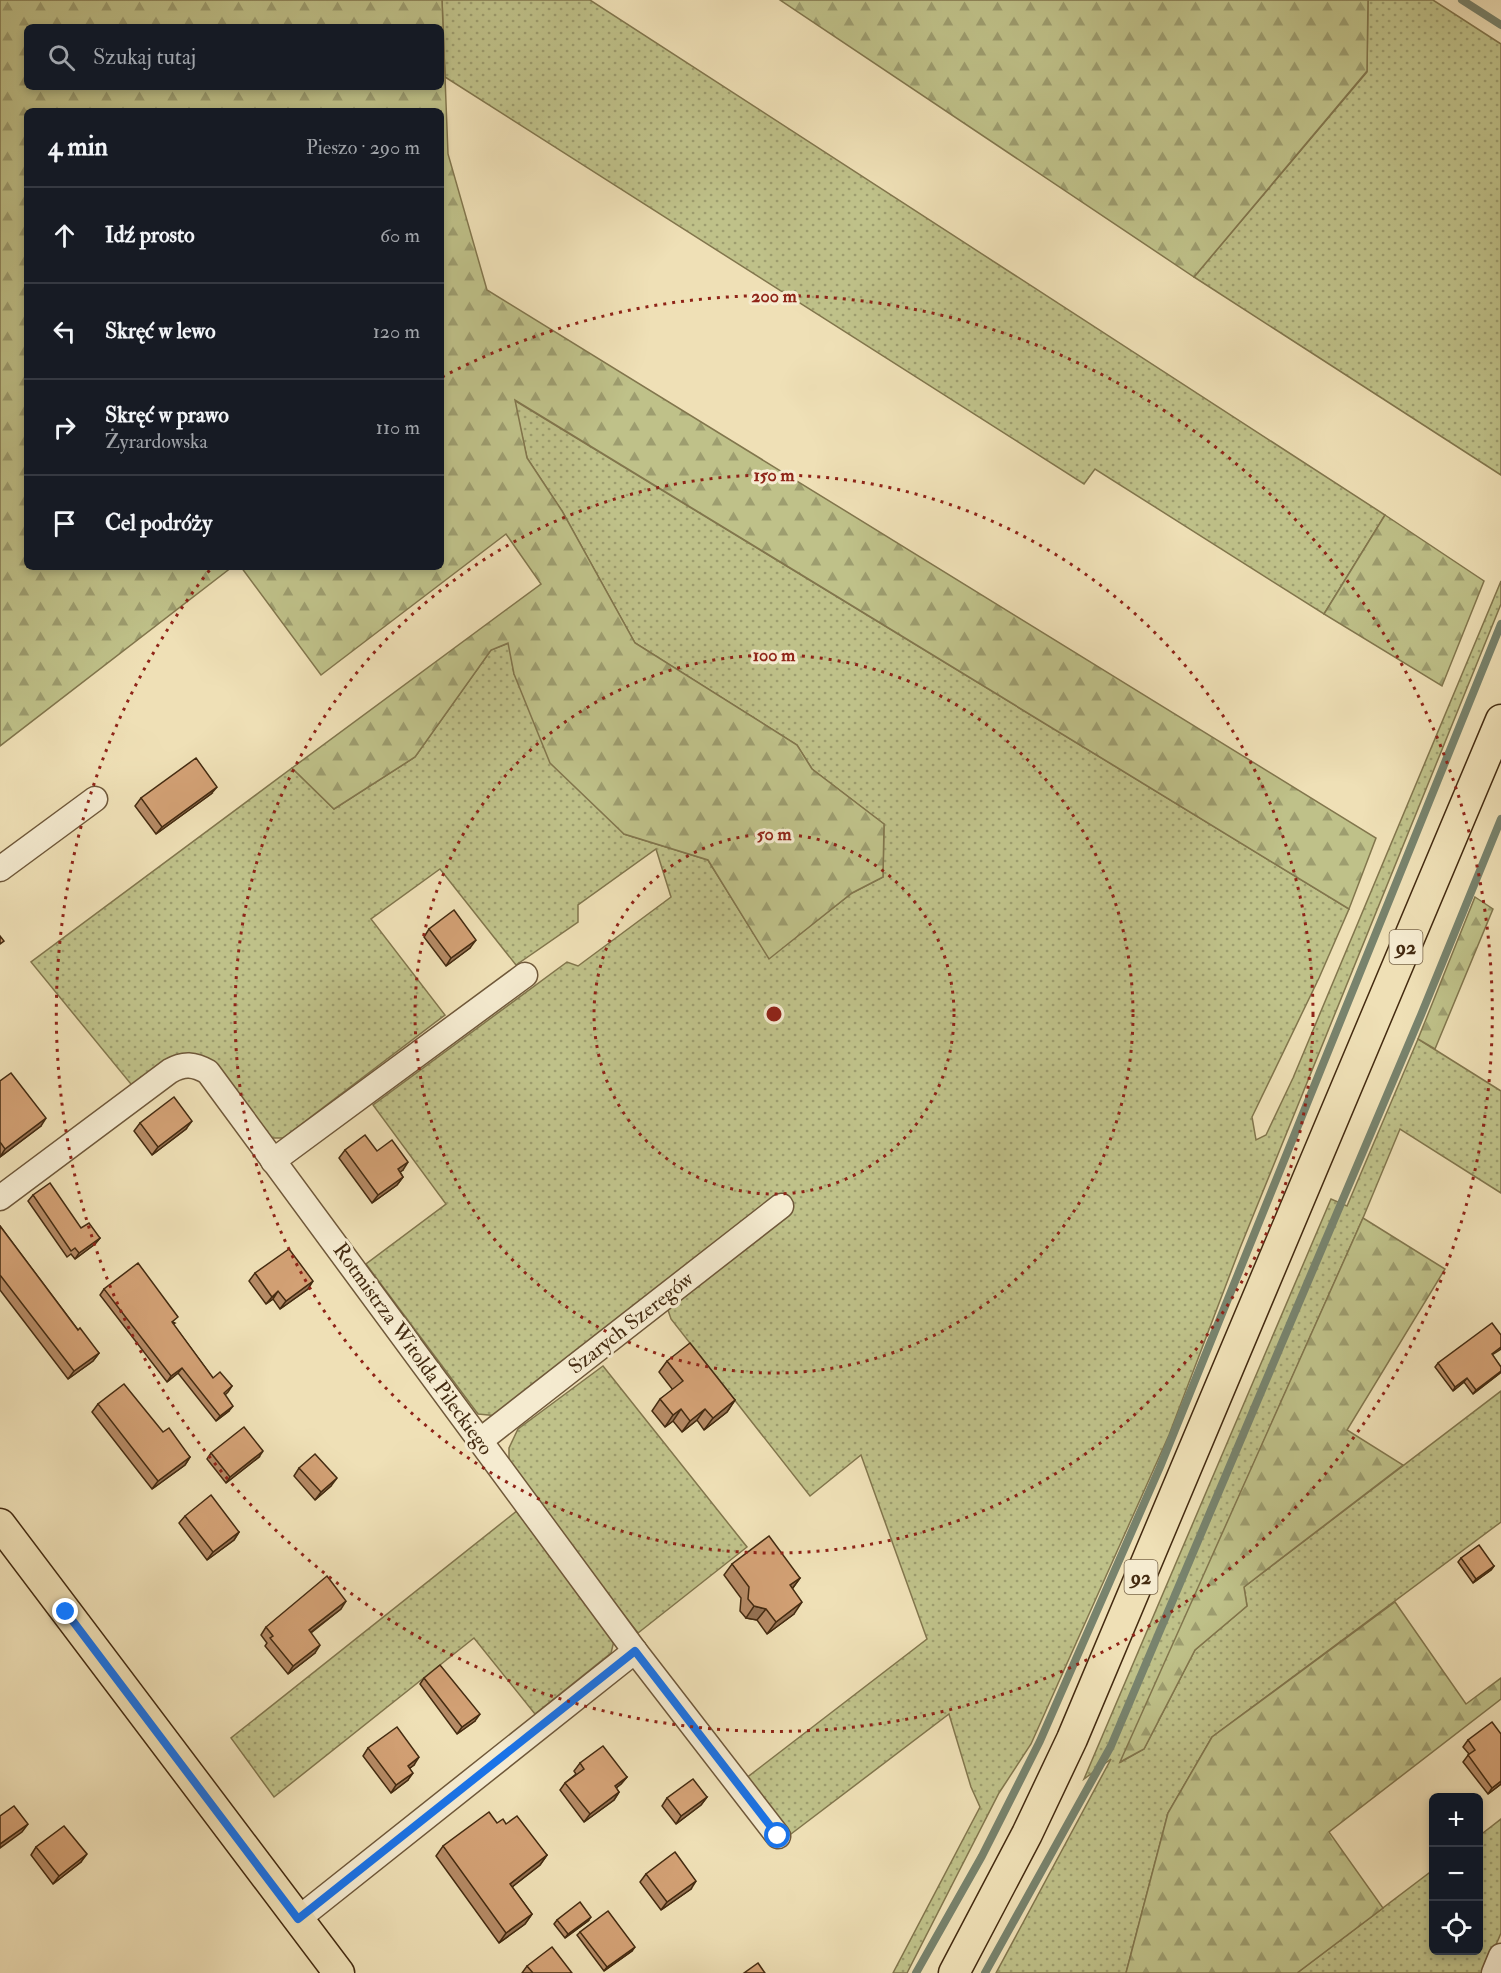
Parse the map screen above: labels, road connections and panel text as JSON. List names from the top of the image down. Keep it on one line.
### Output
{"streets":{"main road":["92"],"street":["Szarych Szeregów","Rotmistrza Witolda Pileckiego"]},"crossings":[["Szarych Szeregów","Rotmistrza Witolda Pileckiego"]],"page":{"search":"Szukaj tutaj","heading":["4 min","Pieszo · 290 m"],"list":[["Idź prosto","60 m"],["Skręć w lewo","120 m"],["Skręć w prawo","Żyrardowska","110 m"],"Cel podróży"],"map_buttons":["+","−"]},"rings":["200 m","150 m","100 m","50 m"]}
